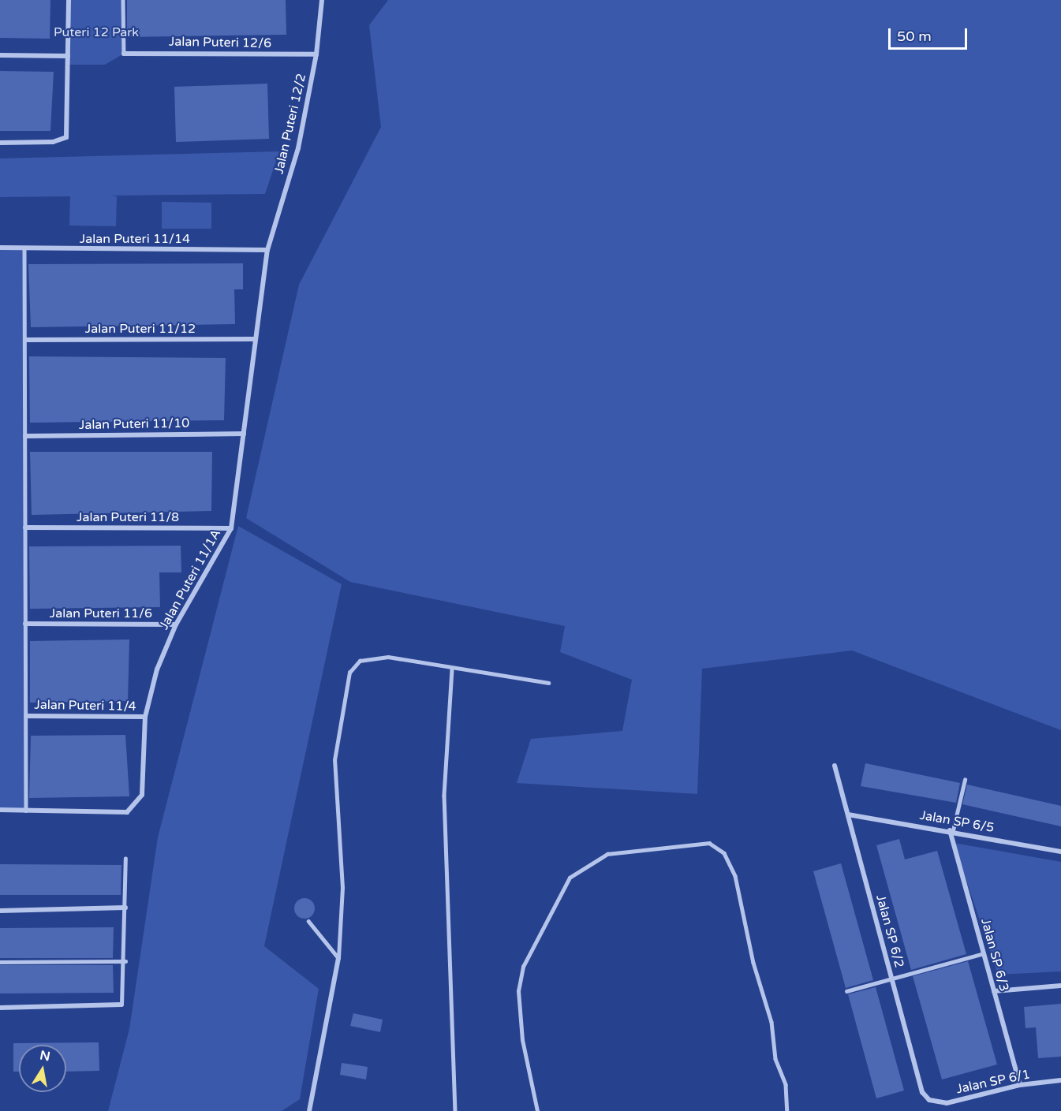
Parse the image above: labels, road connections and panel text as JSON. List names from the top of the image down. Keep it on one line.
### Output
{"streets":{"street":["Jalan Puteri 12/6","Jalan Puteri 12/2","Jalan Puteri 11/14","Jalan Puteri 11/12","Jalan Puteri 11/10","Jalan Puteri 11/8","Jalan Puteri 11/1A","Jalan Puteri 11/6","Jalan Puteri 11/4","Jalan SP 6/5","Jalan SP 6/2","Jalan SP 6/3","Jalan SP 6/1"]},"crossings":[["Jalan Puteri 12/6","Jalan Puteri 12/2"],["Jalan Puteri 12/2","Jalan Puteri 11/14"],["Jalan Puteri 12/2","Jalan Puteri 11/1A"],["Jalan Puteri 11/14","Jalan Puteri 11/1A"],["Jalan Puteri 11/12","Jalan Puteri 11/1A"],["Jalan Puteri 11/10","Jalan Puteri 11/1A"],["Jalan Puteri 11/8","Jalan Puteri 11/1A"],["Jalan Puteri 11/1A","Jalan Puteri 11/6"],["Jalan Puteri 11/1A","Jalan Puteri 11/4"],["Jalan SP 6/5","Jalan SP 6/2"],["Jalan SP 6/5","Jalan SP 6/3"],["Jalan SP 6/2","Jalan SP 6/1"],["Jalan SP 6/3","Jalan SP 6/1"]],"parks":["Puteri 12 Park"],"scale_bar":"50 m","north":"top"}
